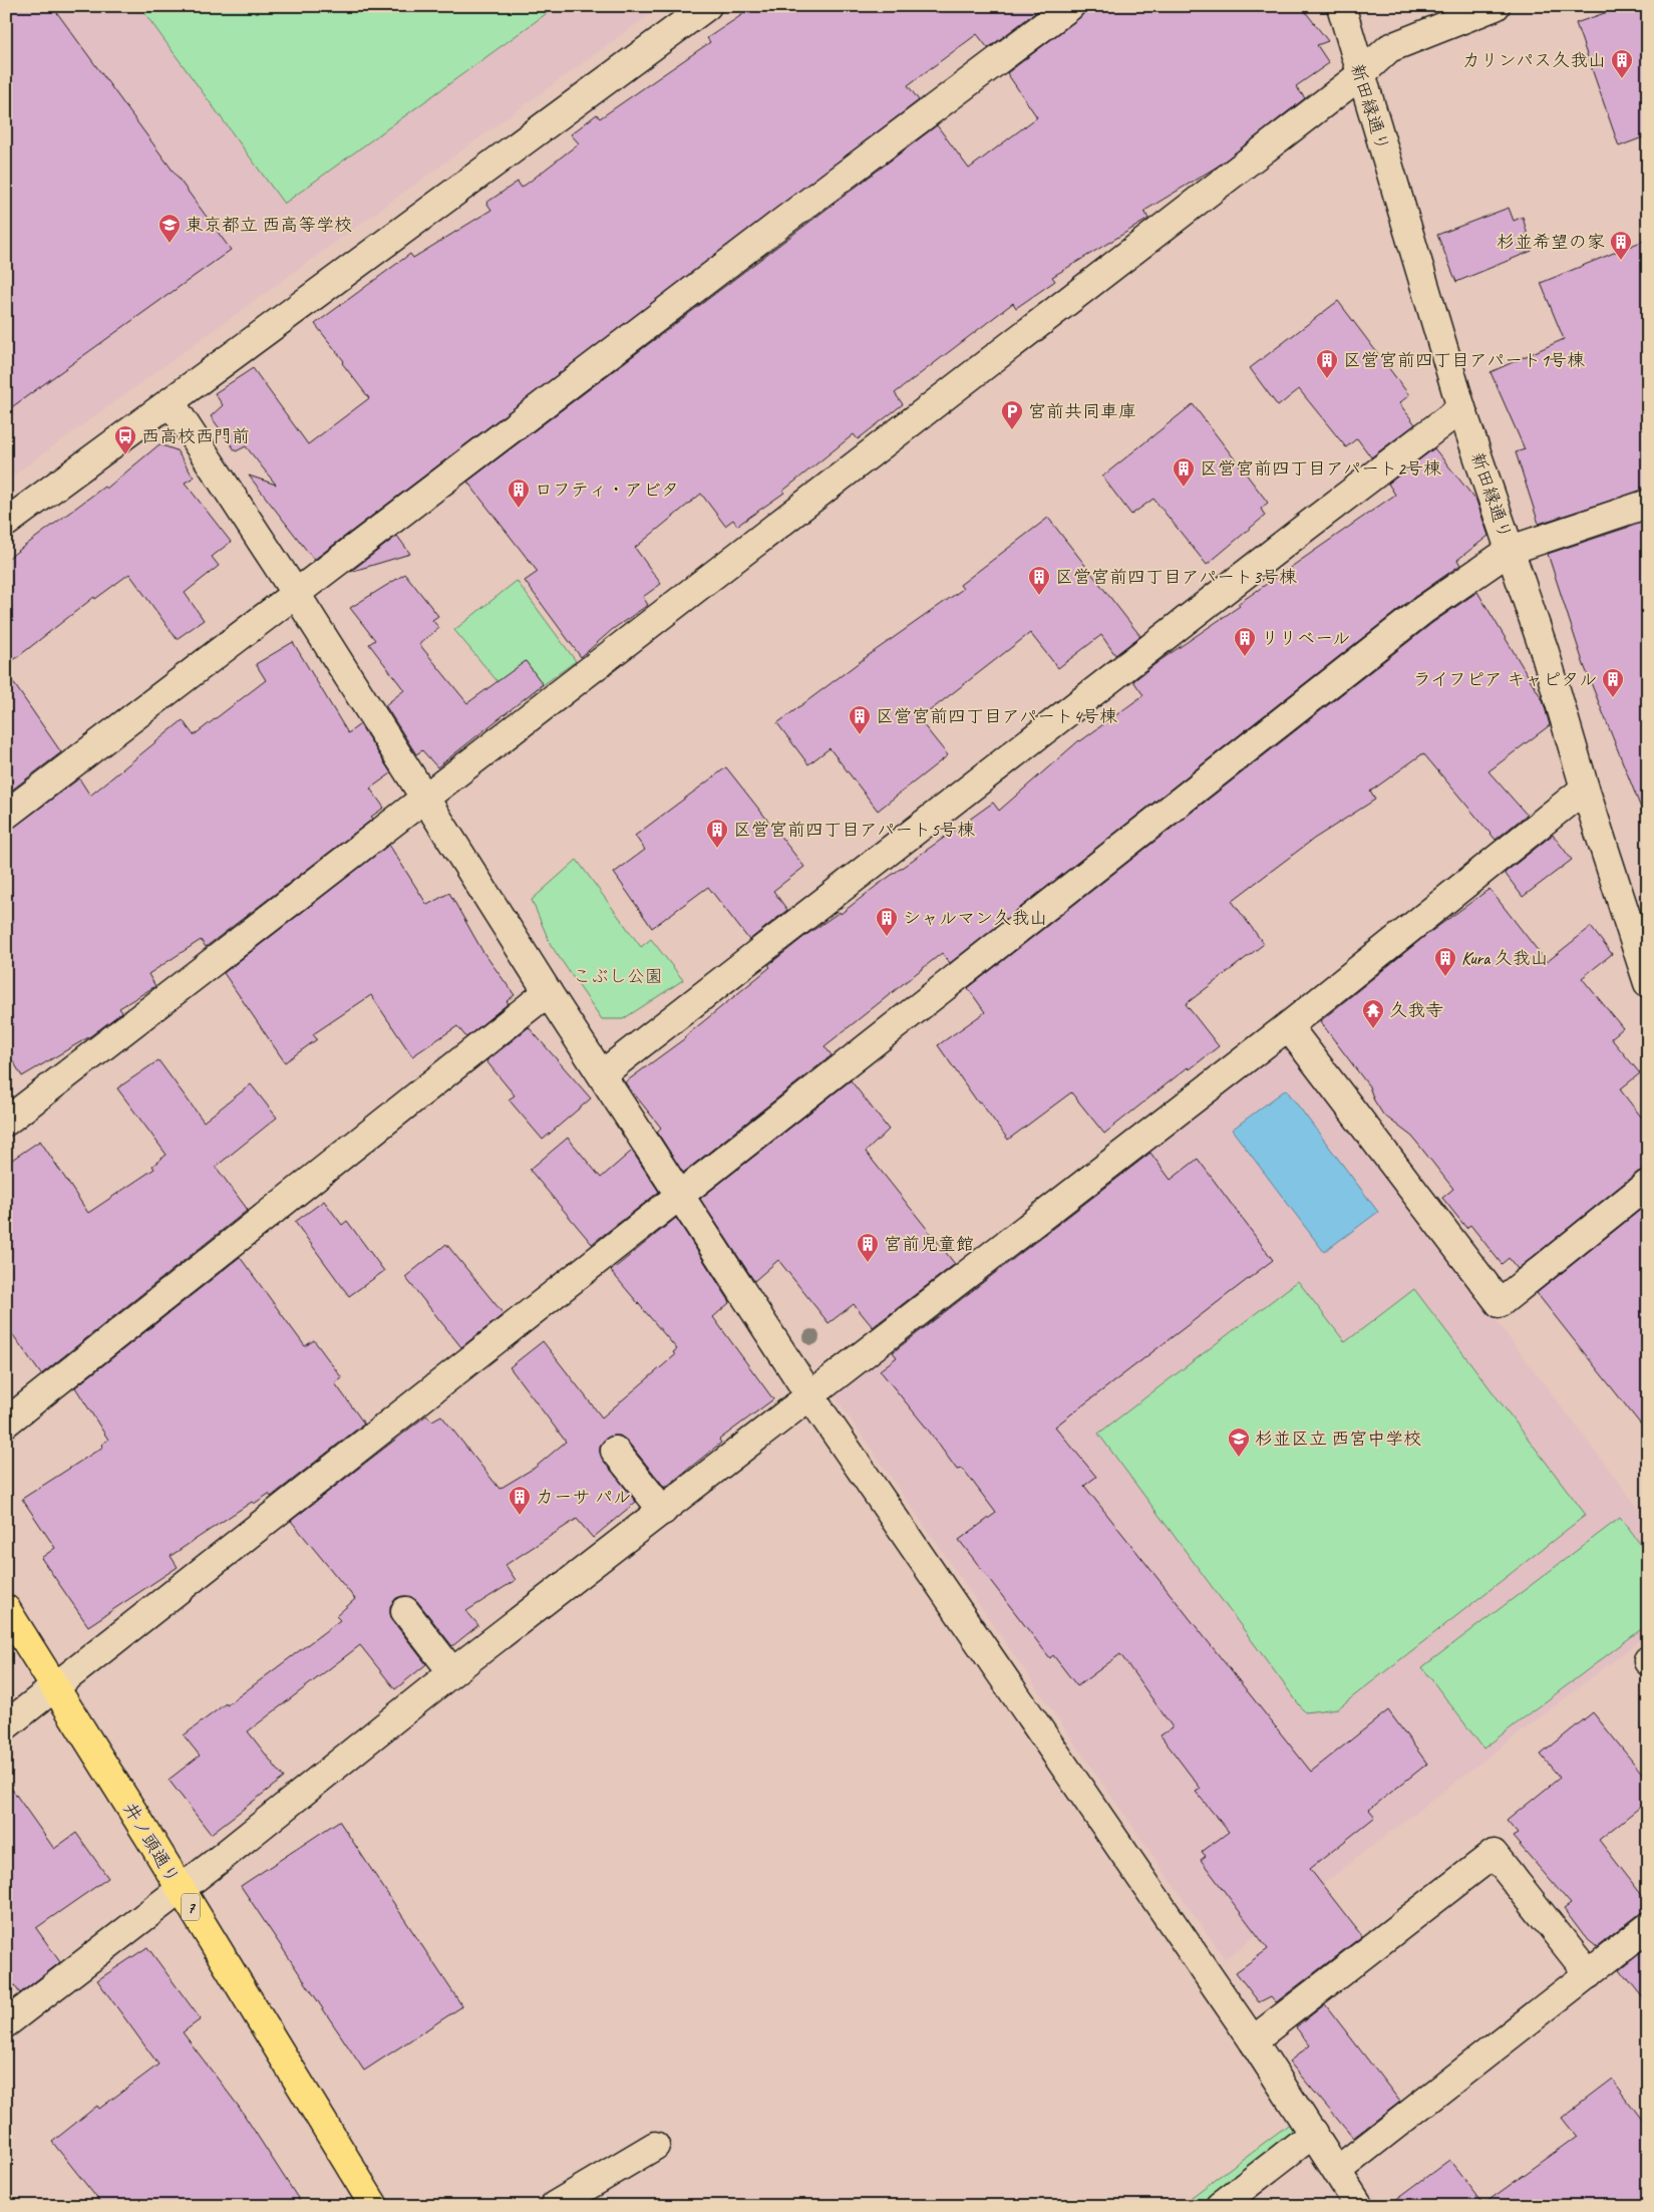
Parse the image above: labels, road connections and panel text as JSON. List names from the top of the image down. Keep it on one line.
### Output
{"streets":{"main road":["井ノ頭通り","7"],"street":["新田縁通り"]},"parks":["こぶし公園"],"places":{"building":["カリンパス久我山","杉並希望の家","区営宮前四丁目アパート1号棟","区営宮前四丁目アパート2号棟","ロフティ・アビタ","区営宮前四丁目アパート3号棟","リリベール","ライフピア キャピタル","区営宮前四丁目アパート4号棟","区営宮前四丁目アパート5号棟","シャルマン久我山","Kura 久我山","宮前児童館","カーサ パル"],"school or university":["東京都立 西高等学校","杉並区立 西宮中学校"],"parking":["宮前共同車庫"],"bus stop":["西高校西門前"],"temple":["久我寺"]}}
